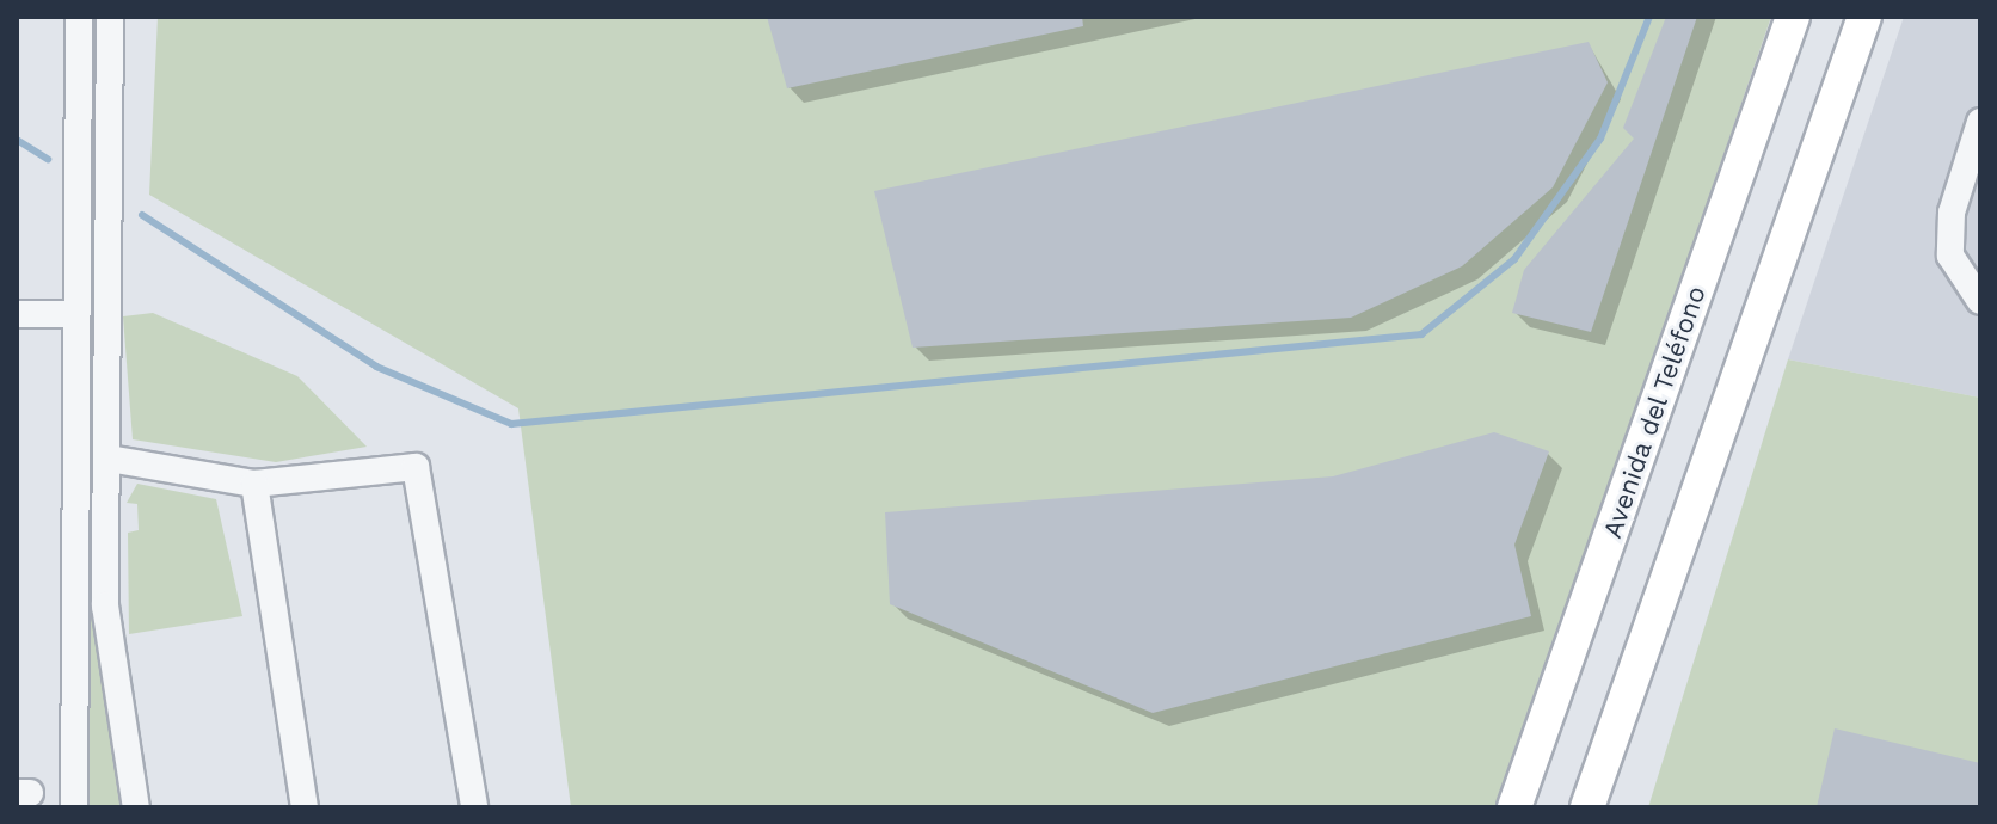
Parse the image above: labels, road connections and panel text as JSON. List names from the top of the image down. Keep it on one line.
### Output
{"streets":{"main road":["Avenida del Teléfono"]}}
